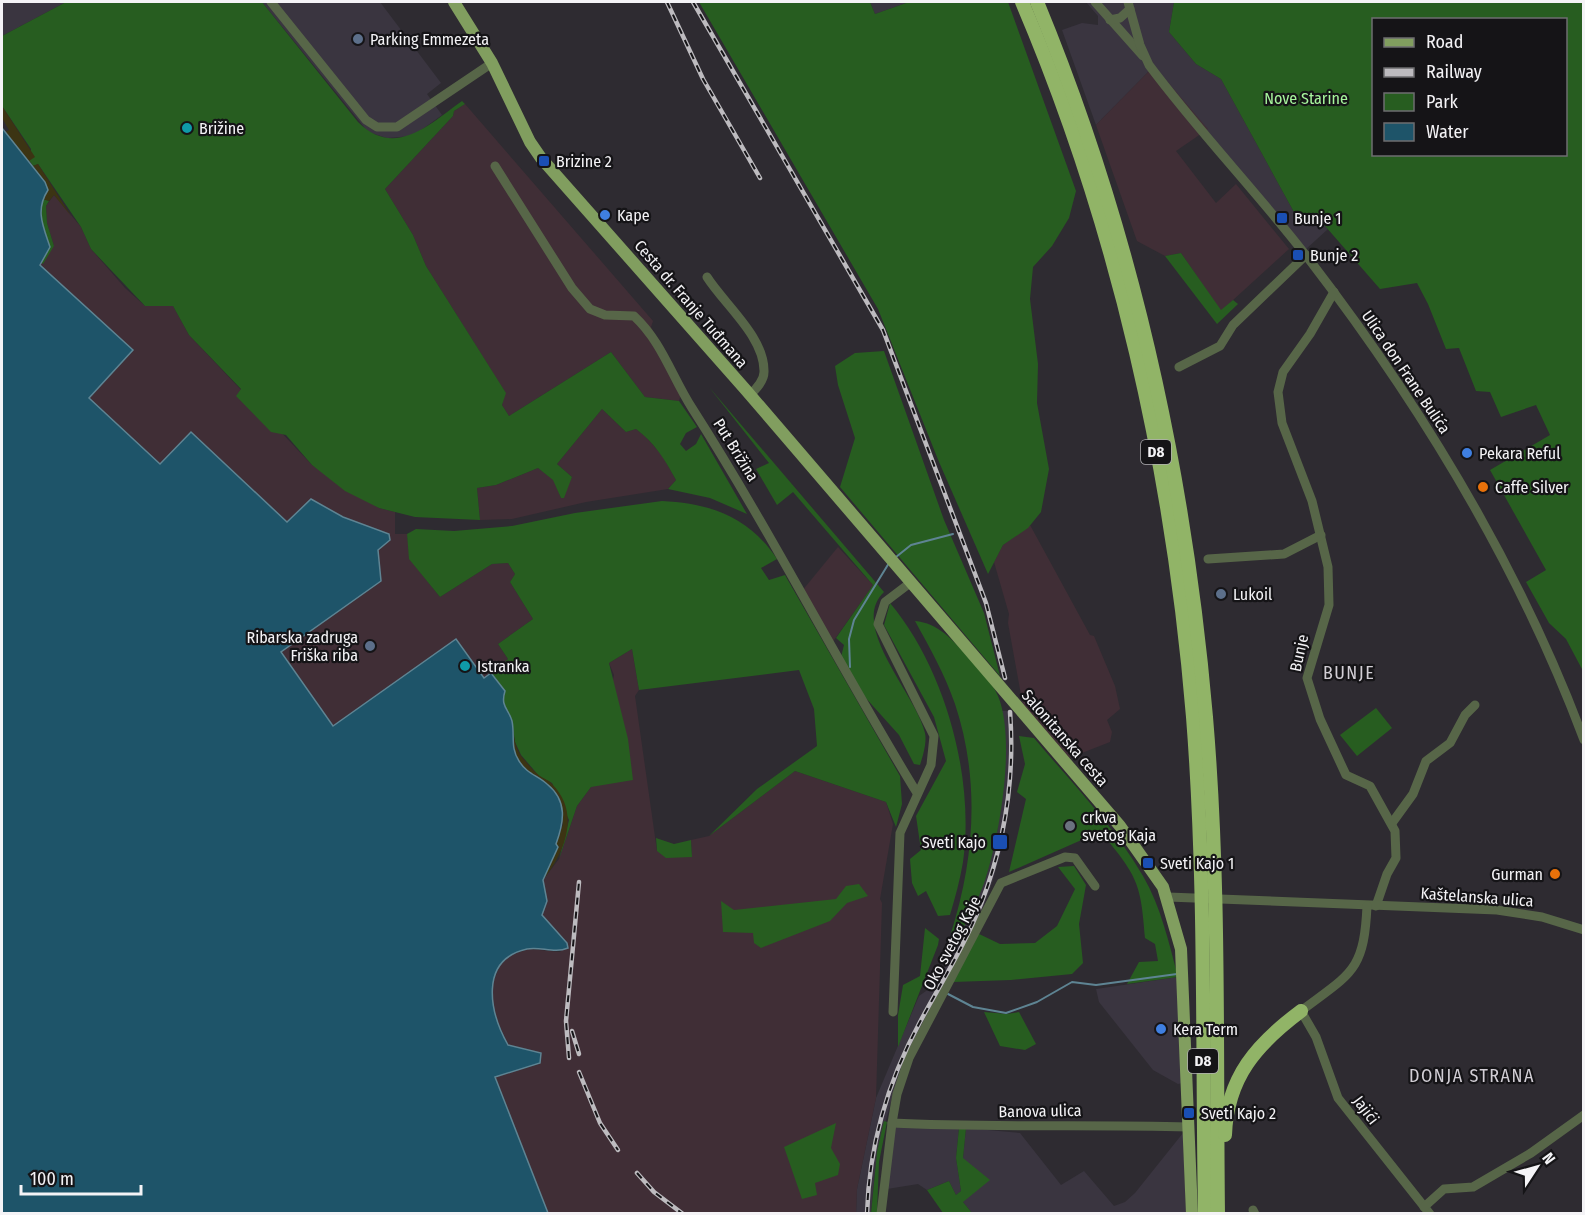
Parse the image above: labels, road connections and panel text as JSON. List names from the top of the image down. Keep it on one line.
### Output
{"streets":{"highway":["D8"],"main road":["Cesta dr. Franje Tuđmana","Salonitanska cesta"],"street":["Ulica don Frane Bulića","Put Brižina","Bunje","Kaštelanska ulica","Oko svetog Kaje","Jajići","Banova ulica"]},"crossings":[["Cesta dr. Franje Tuđmana","Salonitanska cesta"],["Ulica don Frane Bulića","Bunje"],["Bunje","Kaštelanska ulica"],["Salonitanska cesta","Kaštelanska ulica"],["Salonitanska cesta","Banova ulica"],["Oko svetog Kaje","Banova ulica"]],"districts":["BUNJE","DONJA STRANA"],"parks":["Nove Starine"],"places":{"other":["Parking Emmezeta","Brižine","Kape","Pekara Reful","Caffe Silver","Lukoil","Ribarska zadruga Friška riba","Istranka","crkva svetog Kaja","Gurman","Kera Term"],"transit":["Brizine 2","Bunje 1","Bunje 2","Sveti Kajo","Sveti Kajo 1","Sveti Kajo 2"]},"legend":["Road","Railway","Park","Water"],"scale_bar":"100 m","north":"top right"}
